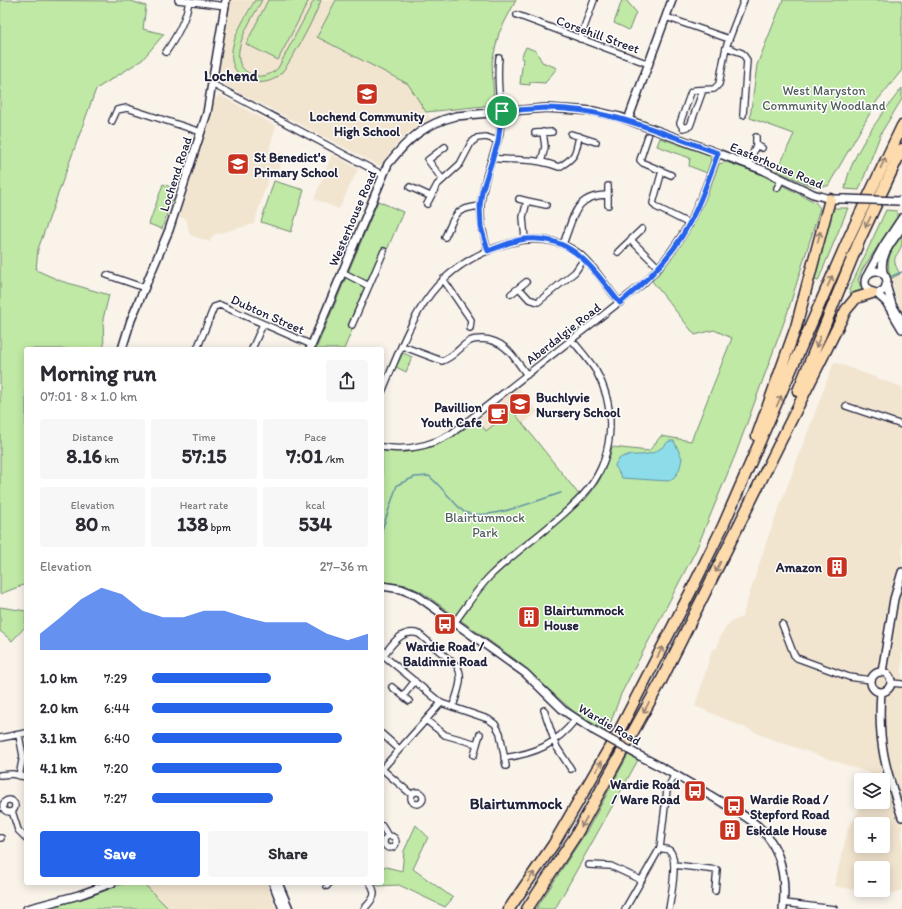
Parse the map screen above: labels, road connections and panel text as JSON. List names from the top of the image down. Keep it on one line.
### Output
{"streets":{"street":["Corsehill Street","Easterhouse Road","Lochend Road","Westerhouse Road","Dubton Street","Aberdalgie Road","Wardie Road"]},"crossings":[["Easterhouse Road","Westerhouse Road"],["Easterhouse Road","Aberdalgie Road"],["Westerhouse Road","Dubton Street"]],"districts":["Lochend","Blairtummock"],"parks":["West Maryston Community Woodland","Blairtummock Park"],"places":{"school or university":["Lochend Community High School","St Benedict's Primary School","Buchlyvie Nursery School"],"cafe":["Pavillion Youth Cafe"],"building":["Amazon","Blairtummock House","Eskdale House"],"bus stop":["Wardie Road / Baldinnie Road","Wardie Road / Ware Road","Wardie Road / Stepford Road"]},"page":{"heading":["Morning run","07:01 · 8 × 1.0 km"],"stats":[["Distance","8.16 km"],["Time","57:15"],["Pace","7:01 /km"],["Elevation","80 m"],["Heart rate","138 bpm"],["kcal","534"]],"chart":["Elevation","27–36 m"],"list":[{"name":"1.0 km","note":"7:29"},{"name":"2.0 km","note":"6:44"},{"name":"3.1 km","note":"6:40"},{"name":"4.1 km","note":"7:20"},{"name":"5.1 km","note":"7:27"}],"map_buttons":["+","−"],"buttons":["Save","Share"]}}
